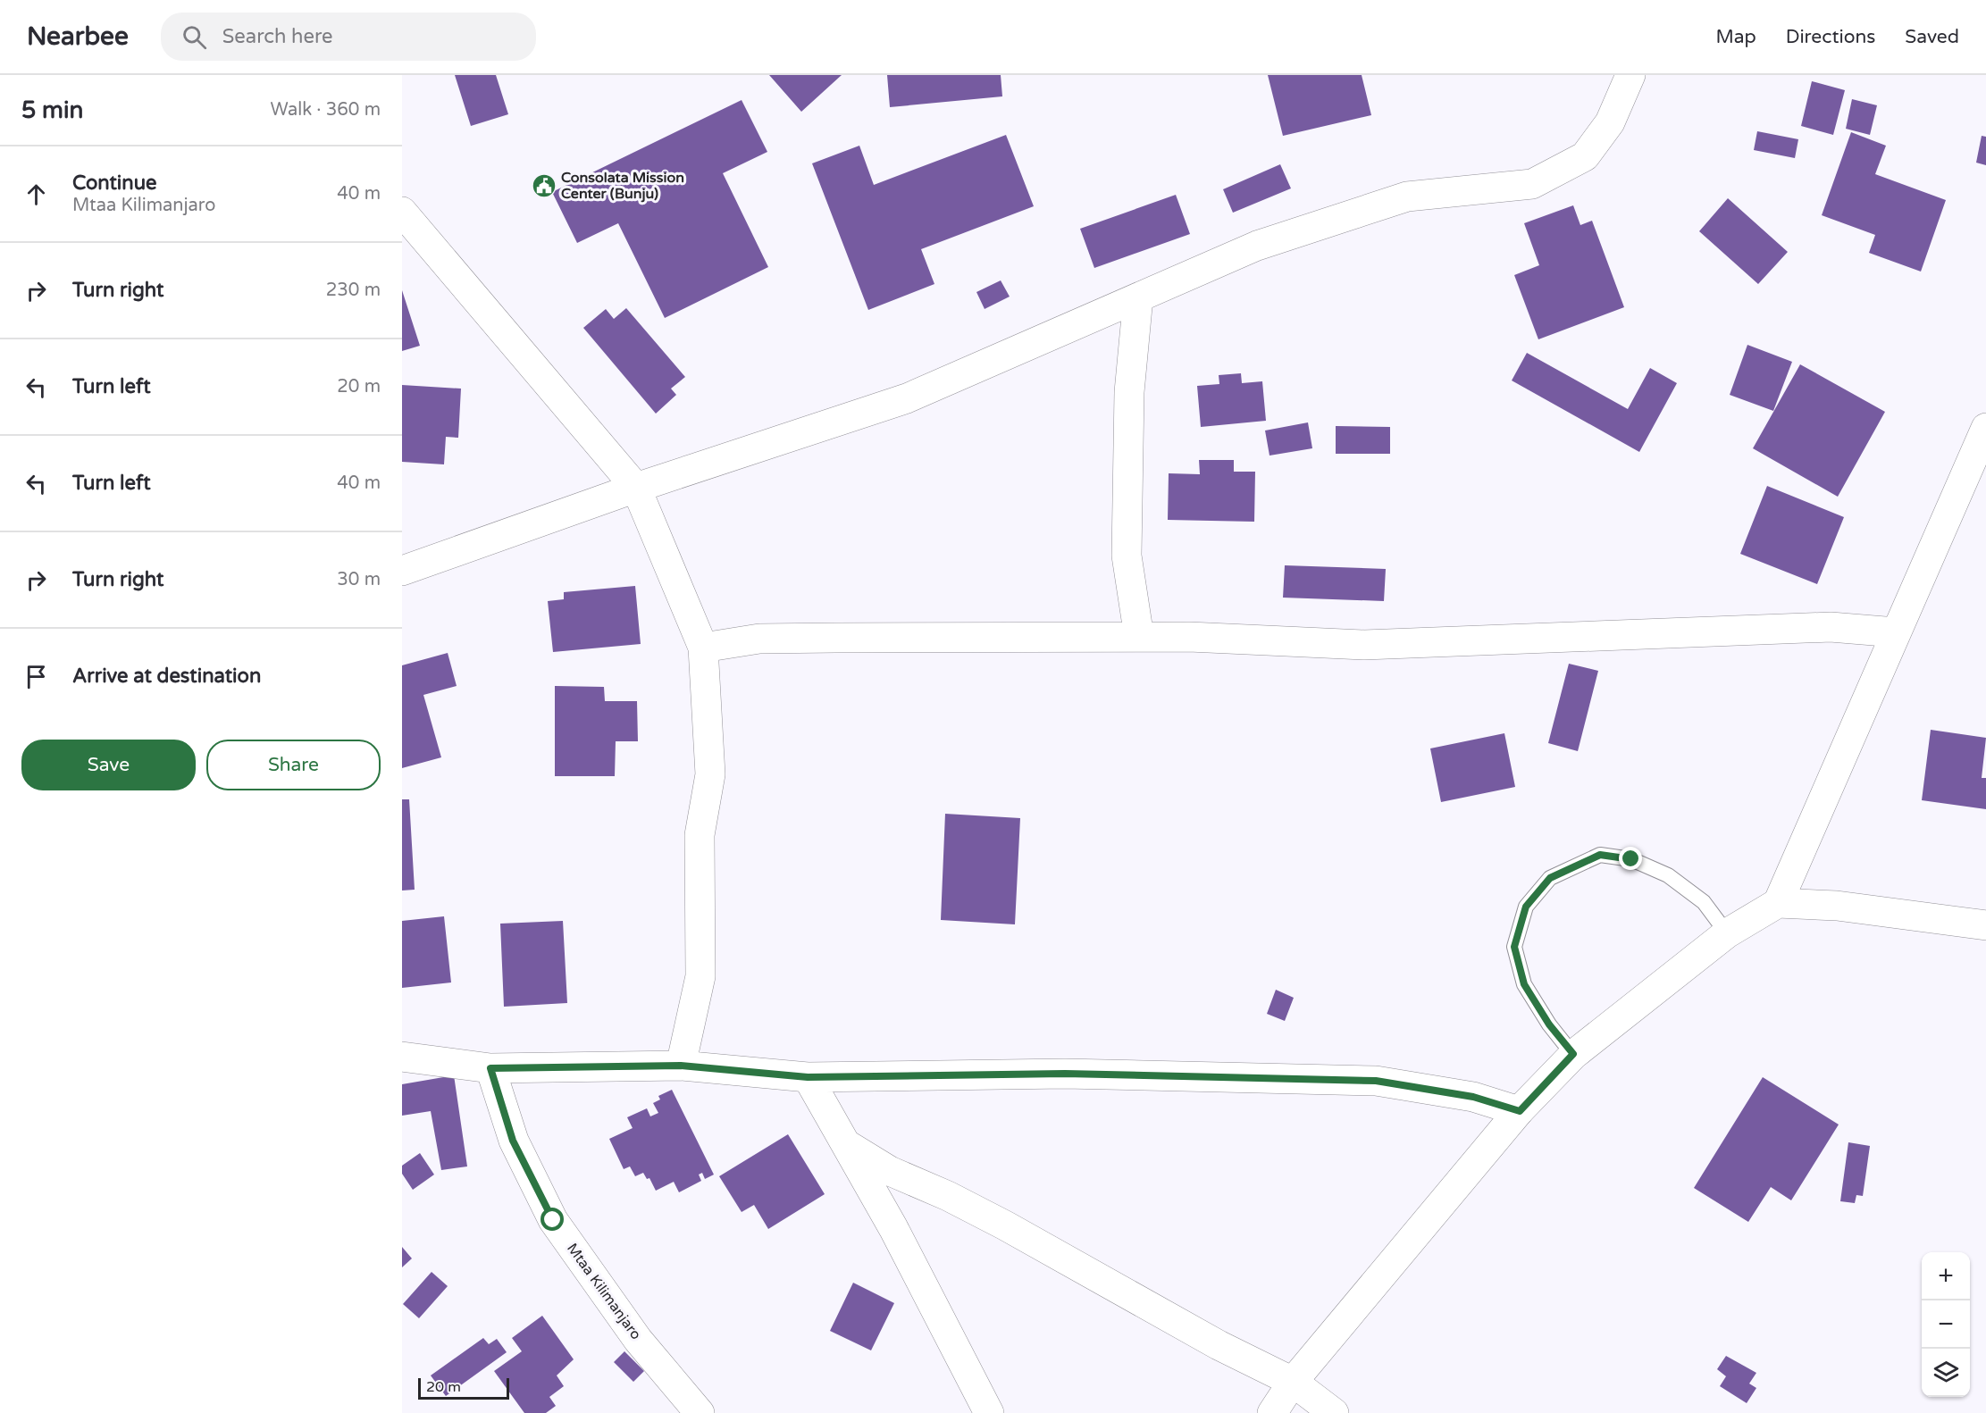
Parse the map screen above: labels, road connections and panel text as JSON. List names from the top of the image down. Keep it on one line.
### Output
{"streets":{"street":["Mtaa Kilimanjaro"]},"places":{"public building":["Consolata Mission Center (Bunju)"]},"scale_bar":"20 m","page":{"header":"Nearbee","search":"Search here","nav":["Map","Directions","Saved"],"heading":["5 min","Walk · 360 m"],"list":[["Continue","Mtaa Kilimanjaro","40 m"],["Turn right","230 m"],["Turn left","20 m"],["Turn left","40 m"],["Turn right","30 m"],"Arrive at destination"],"buttons":["Save","Share"],"map_buttons":["+","−"],"scale":"20 m"}}
